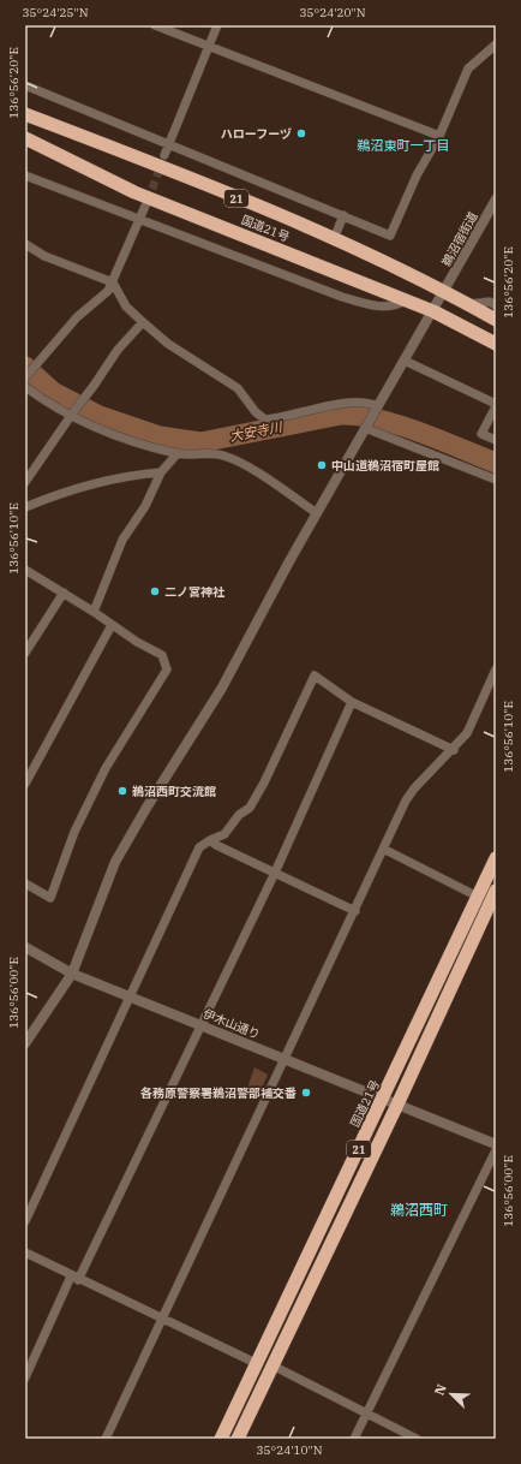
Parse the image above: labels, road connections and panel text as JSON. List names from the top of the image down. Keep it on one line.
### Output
{"streets":{"highway":["21","国道21号"],"street":["鵜沼宿街道","伊木山通り"]},"crossings":[["国道21号","鵜沼宿街道"],["国道21号","伊木山通り"],["鵜沼宿街道","伊木山通り"]],"districts":["鵜沼東町一丁目","鵜沼西町"],"water":["大安寺川"],"places":["ハローフーヅ","中山道鵜沼宿町屋館","二ノ宮神社","鵜沼西町交流館","各務原警察署鵜沼警部補交番"],"north":"top left","coordinates":["35°24'25\"N","35°24'20\"N","136°56'20\"E","136°56'10\"E","136°56'00\"E","35°24'10\"N"]}
